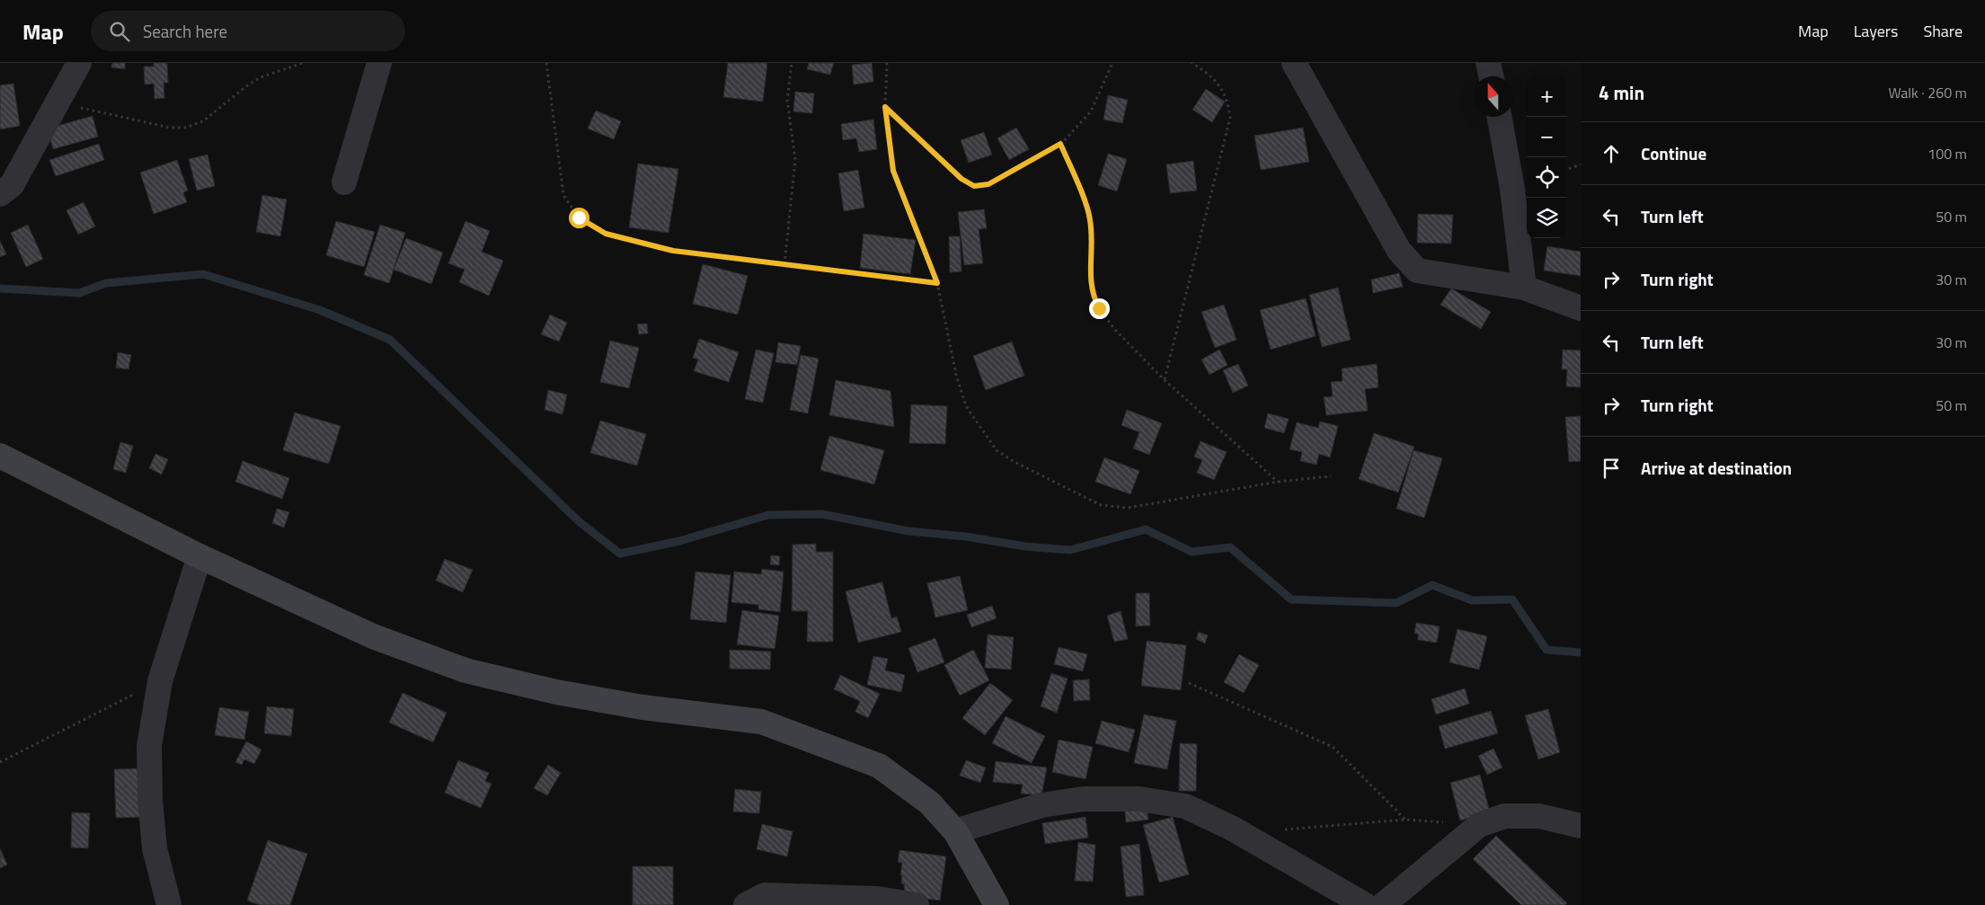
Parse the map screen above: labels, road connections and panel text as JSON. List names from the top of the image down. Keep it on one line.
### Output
{"north":"top","page":{"header":"Map","search":"Search here","nav":["Map","Layers","Share"],"heading":["4 min","Walk · 260 m"],"map_buttons":["+","−"],"list":[["Continue","100 m"],["Turn left","50 m"],["Turn right","30 m"],["Turn left","30 m"],["Turn right","50 m"],"Arrive at destination"]}}
